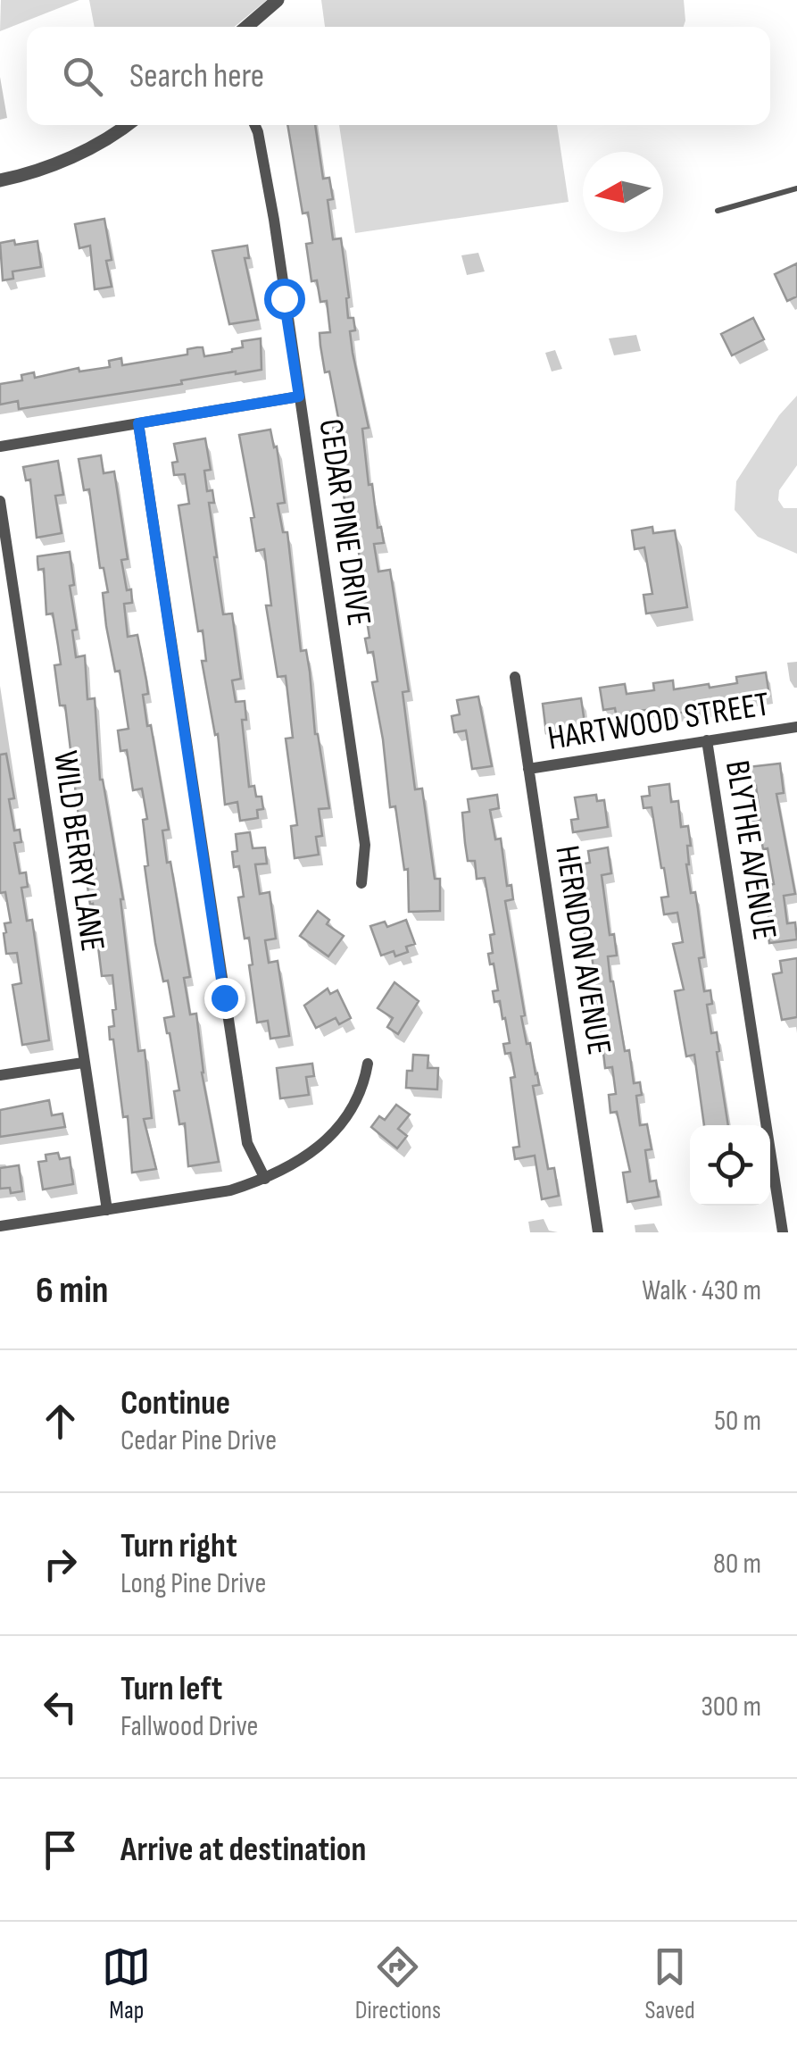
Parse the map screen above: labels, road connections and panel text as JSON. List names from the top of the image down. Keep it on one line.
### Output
{"streets":{"street":["CEDAR PINE DRIVE","HARTWOOD STREET","BLYTHE AVENUE","WILD BERRY LANE","HERNDON AVENUE"]},"crossings":[["HARTWOOD STREET","BLYTHE AVENUE"],["HARTWOOD STREET","HERNDON AVENUE"]],"north":"left","page":{"search":"Search here","heading":["6 min","Walk · 430 m"],"list":[["Continue","Cedar Pine Drive","50 m"],["Turn right","Long Pine Drive","80 m"],["Turn left","Fallwood Drive","300 m"],"Arrive at destination"],"nav":["Map","Directions","Saved"]}}
